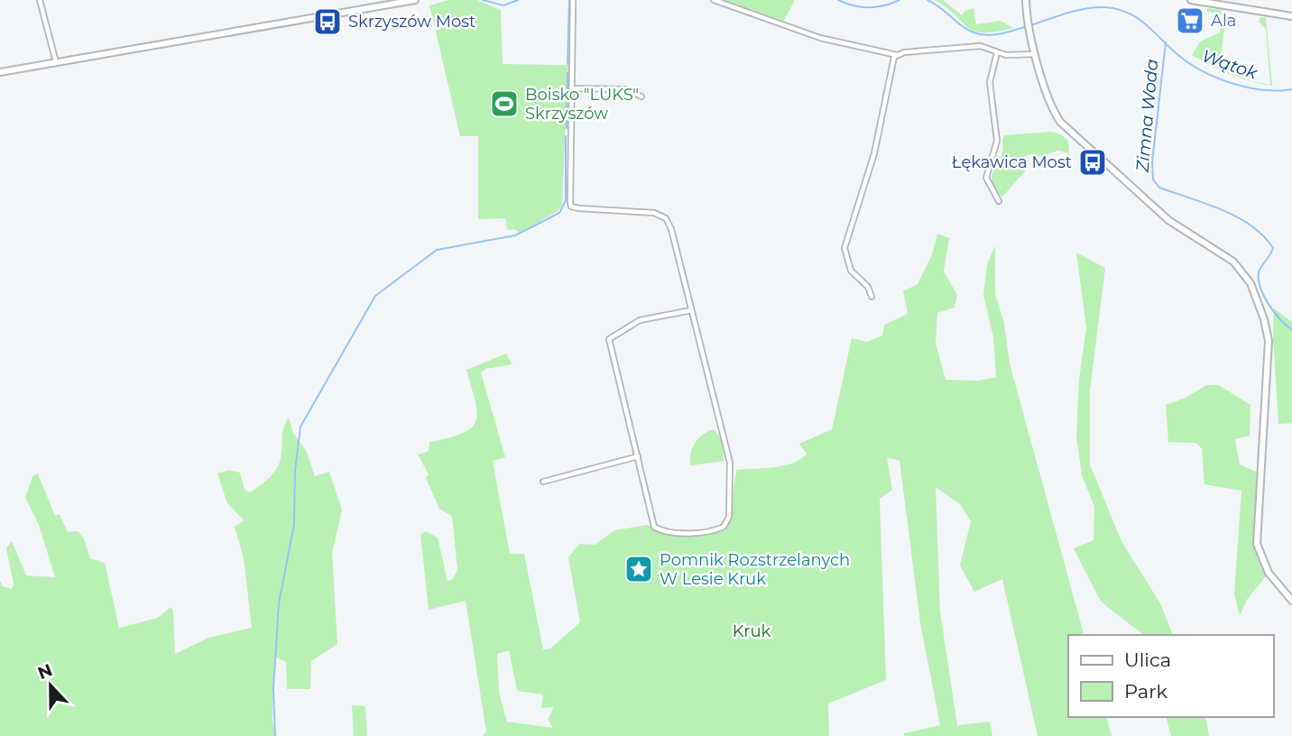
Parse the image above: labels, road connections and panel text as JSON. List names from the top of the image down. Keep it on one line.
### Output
{"water":["Wątok","Zimna Woda"],"parks":["Kruk"],"places":{"supermarket":["Ala"],"bus stop":["Skrzyszów Most","Łękawica Most"],"sports":["Boisko \"LUKS\" Skrzyszów"],"place":["Pomnik Rozstrzelanych W Lesie Kruk"]},"legend":["Ulica","Park"],"north":"top"}
